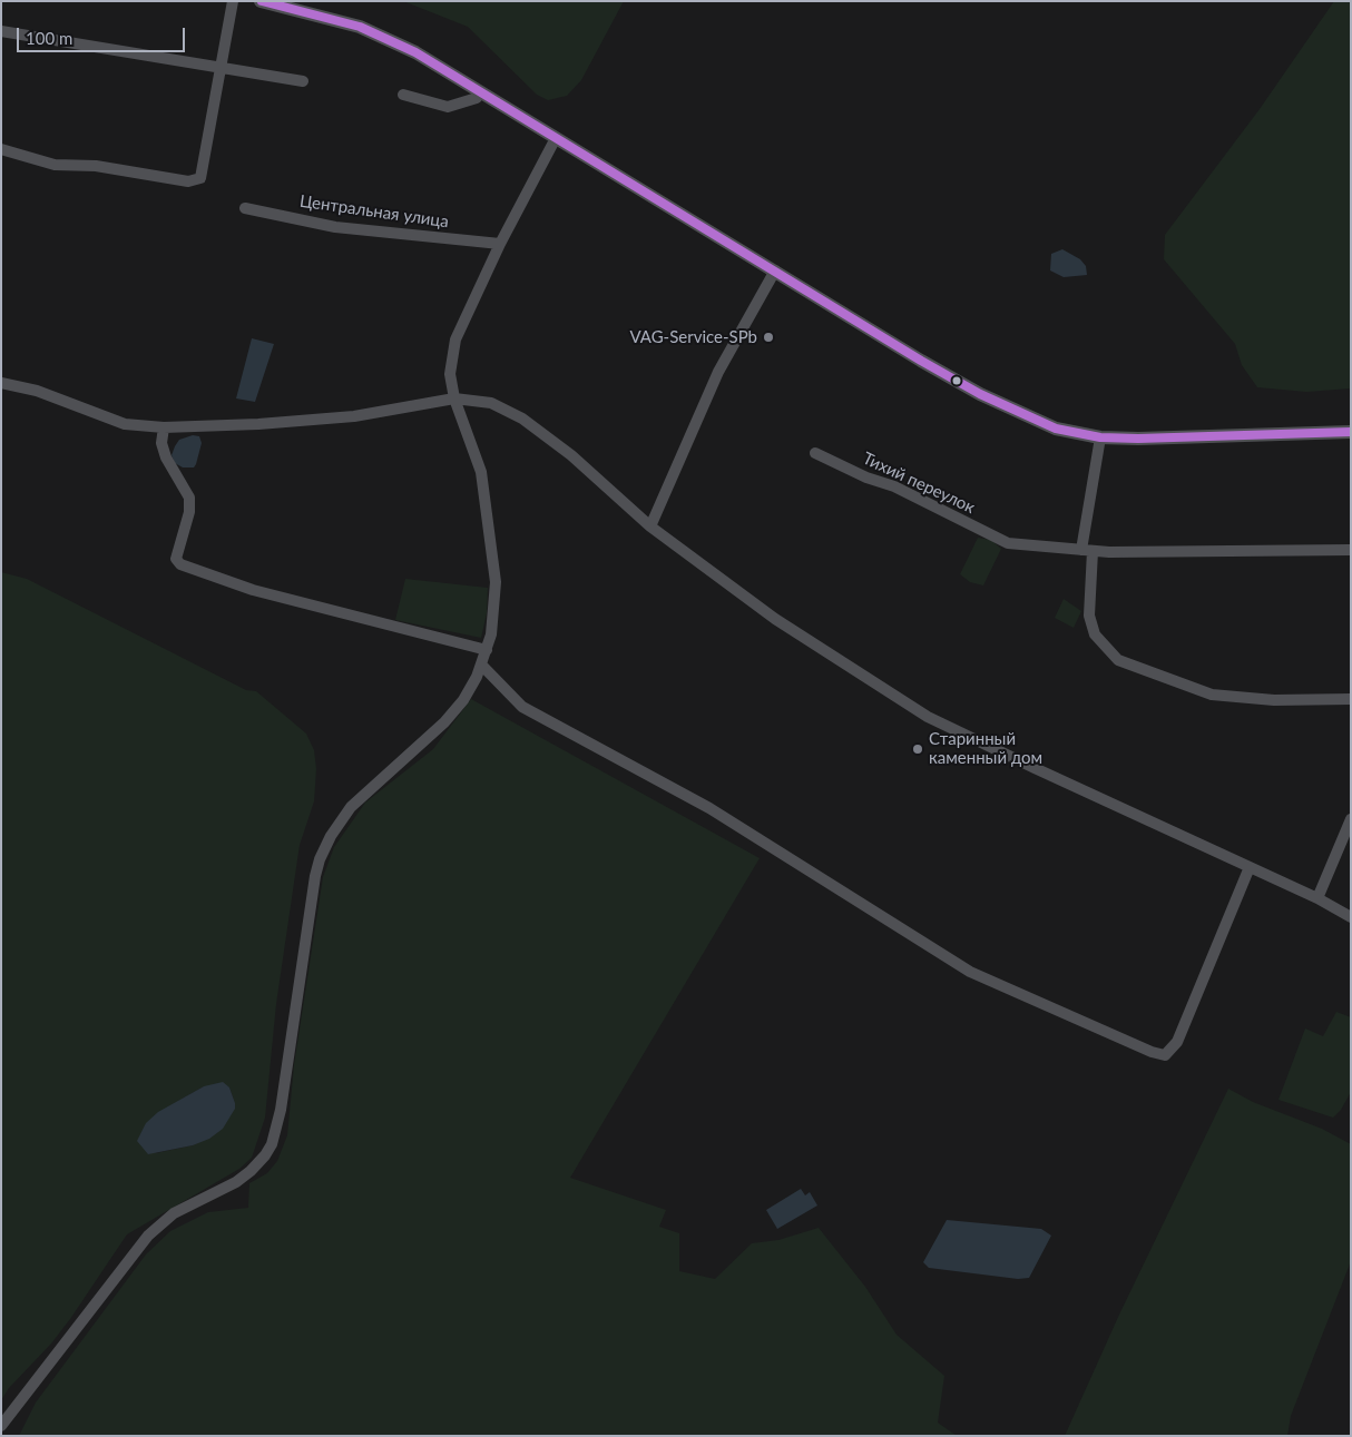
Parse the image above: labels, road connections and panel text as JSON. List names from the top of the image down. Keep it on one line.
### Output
{"streets":{"street":["Центральная улица","Тихий переулок"]},"places":["VAG-Service-SPb","Старинный каменный дом"],"scale_bar":"100 m"}
